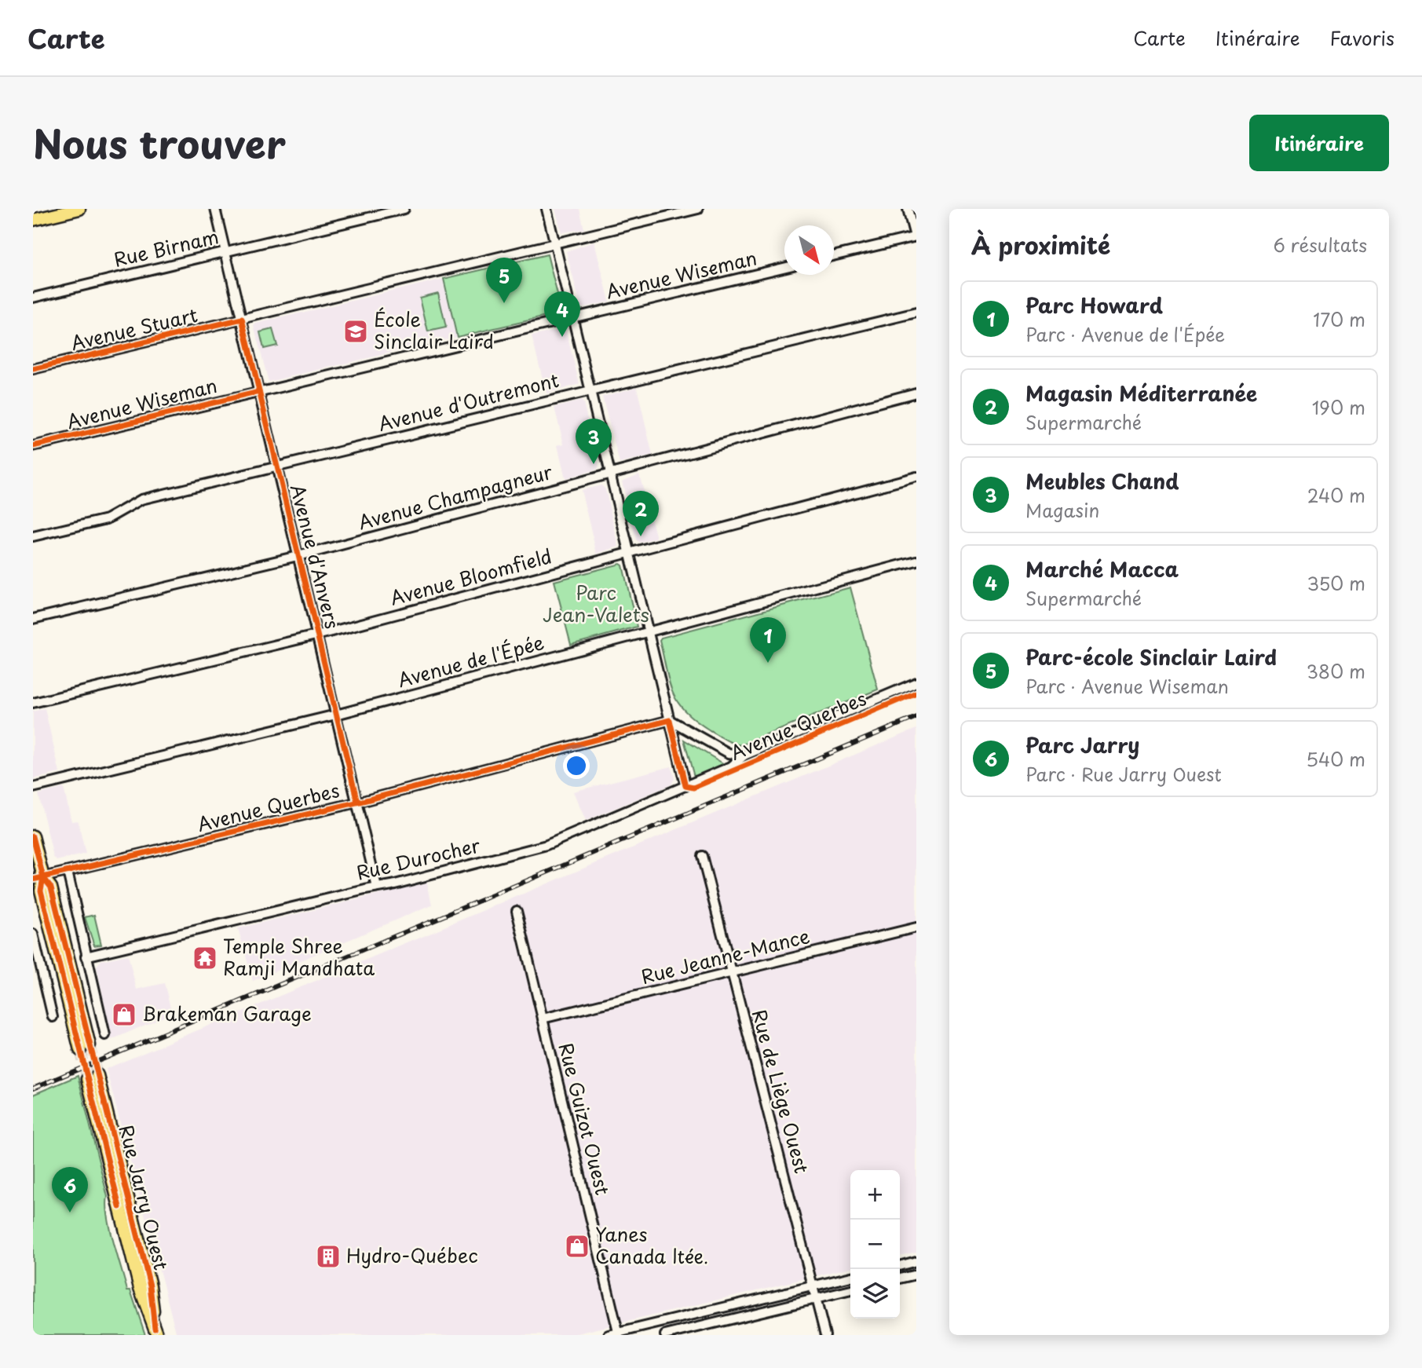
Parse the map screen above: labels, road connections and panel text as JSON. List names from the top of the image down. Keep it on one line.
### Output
{"streets":{"main road":["Rue Jarry Ouest"],"street":["Rue Birnam","Avenue Wiseman","Avenue Stuart","Avenue d'Outremont","Avenue Champagneur","Avenue d'Anvers","Avenue Bloomfield","Avenue de l'Épée","Avenue Querbes","Rue Durocher","Rue Jeanne-Mance","Rue de Liège Ouest","Rue Guizot Ouest"]},"crossings":[["Rue Birnam","Avenue d'Anvers"],["Avenue Wiseman","Avenue d'Anvers"],["Avenue Stuart","Avenue d'Anvers"],["Avenue d'Outremont","Avenue d'Anvers"],["Avenue Champagneur","Avenue d'Anvers"],["Avenue d'Anvers","Avenue Bloomfield"],["Avenue d'Anvers","Avenue de l'Épée"],["Avenue d'Anvers","Avenue Querbes"],["Avenue d'Anvers","Rue Durocher"],["Avenue Querbes","Rue Durocher"],["Rue Jeanne-Mance","Rue de Liège Ouest"],["Rue Jeanne-Mance","Rue Guizot Ouest"]],"parks":["Parc Jean-Valets"],"places":{"school or university":["École Sinclair Laird"],"temple":["Temple Shree Ramji Mandhata"],"shop":["Brakeman Garage","Yanes Canada ltée."],"building":["Hydro-Québec"]},"north":"bottom right","page":{"header":"Carte","nav":["Carte","Itinéraire","Favoris"],"title":"Nous trouver","buttons":"Itinéraire","heading":["À proximité","6 résultats"],"pins":["5","4","3","2","1","6"],"list":[{"mark":"1","name":"Parc Howard","note":"Parc · Avenue de l'Épée","value":"170 m"},{"mark":"2","name":"Magasin Méditerranée","note":"Supermarché","value":"190 m"},{"mark":"3","name":"Meubles Chand","note":"Magasin","value":"240 m"},{"mark":"4","name":"Marché Macca","note":"Supermarché","value":"350 m"},{"mark":"5","name":"Parc-école Sinclair Laird","note":"Parc · Avenue Wiseman","value":"380 m"},{"mark":"6","name":"Parc Jarry","note":"Parc · Rue Jarry Ouest","value":"540 m"}],"map_buttons":["+","−"]}}
